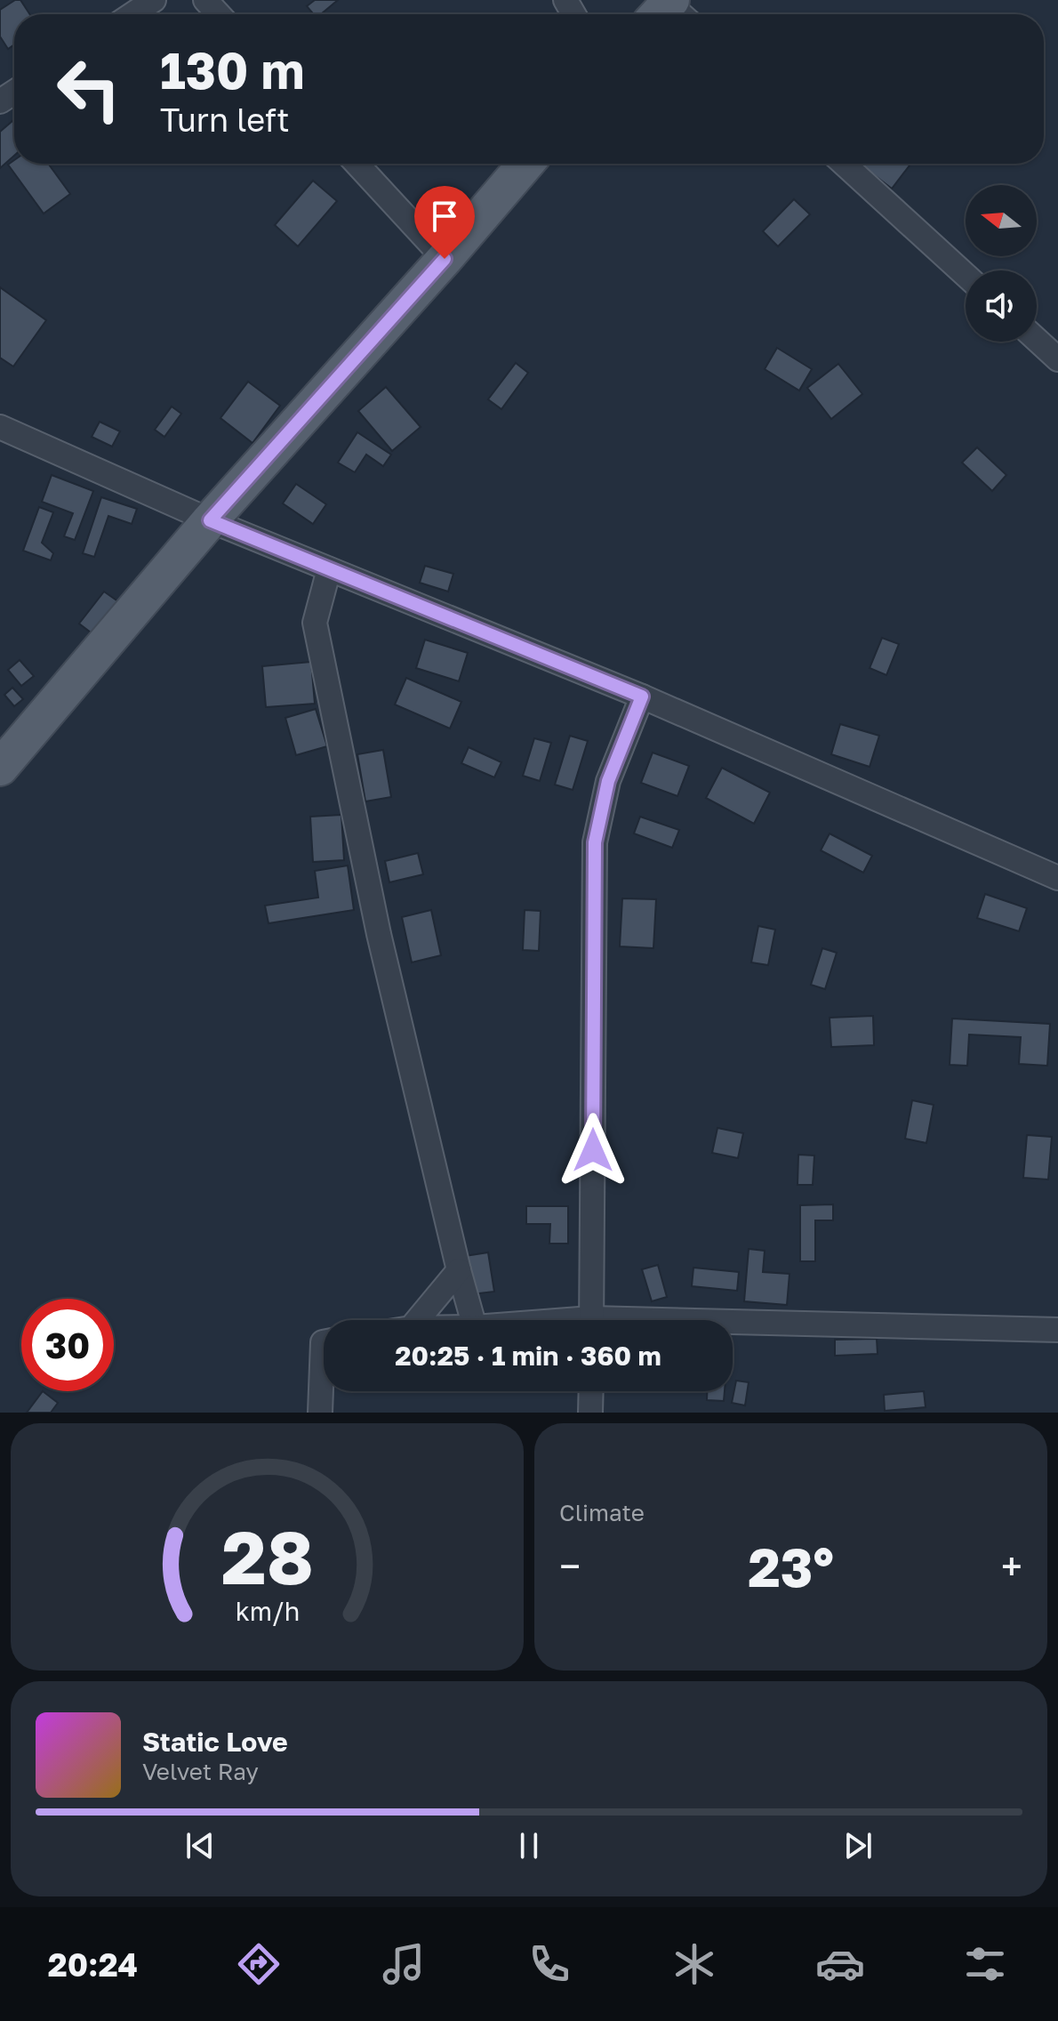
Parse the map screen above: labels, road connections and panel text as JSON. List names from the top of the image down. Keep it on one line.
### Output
{"north":"left","page":{"turn":["130 m","Turn left"],"limit":"30","trip":"20:25 · 1 min · 360 m","tile":"Climate","heat":["−","23°","+"],"song":["Static Love","Velvet Ray"],"tabs":"20:24","gauge":["28","km/h"]}}
